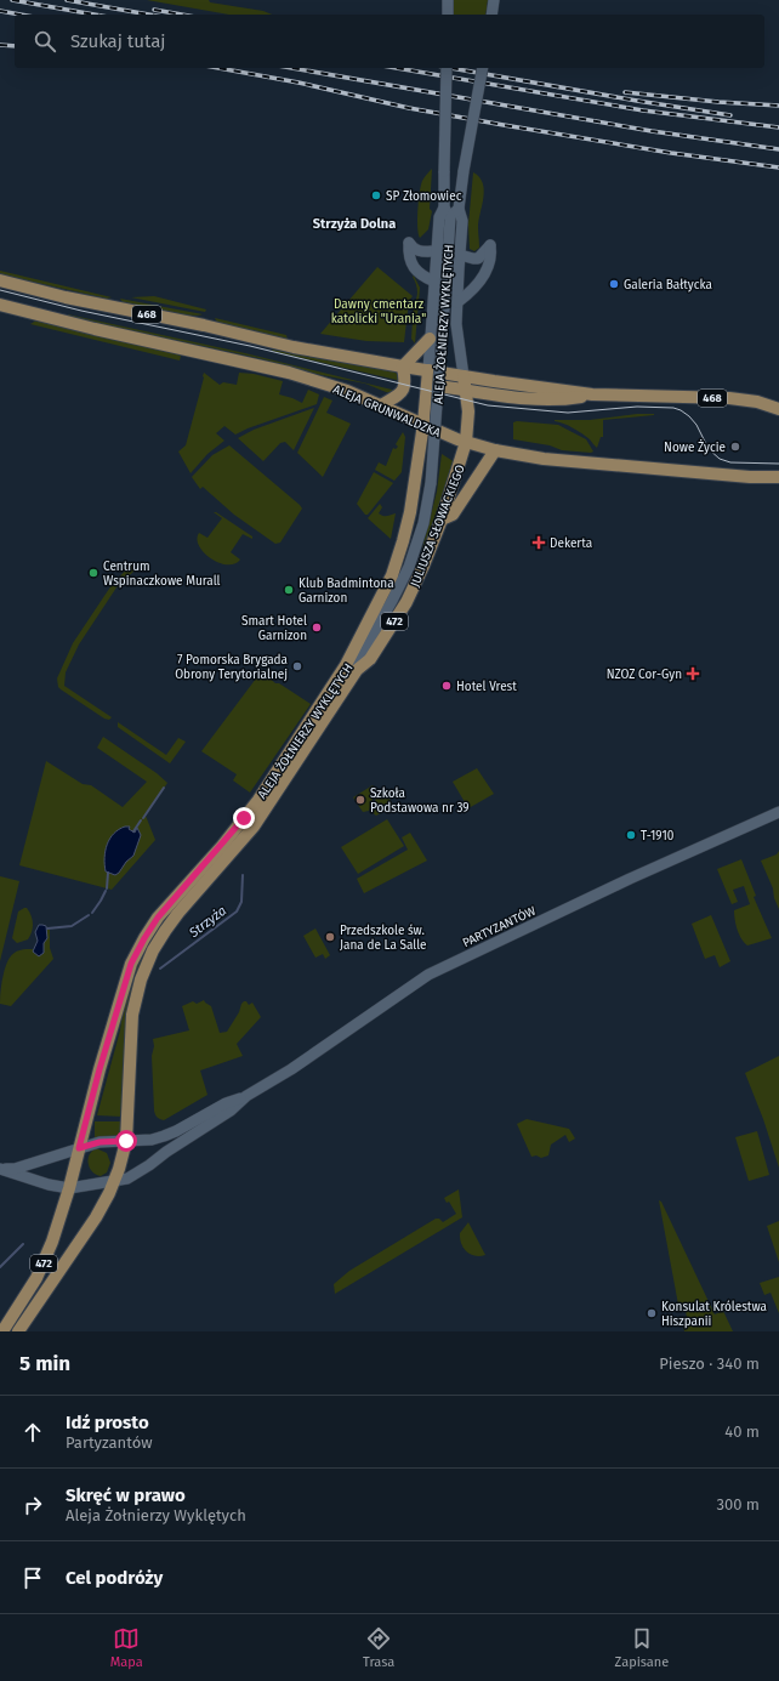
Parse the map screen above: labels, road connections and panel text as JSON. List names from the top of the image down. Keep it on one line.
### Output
{"streets":{"main road":["468","ALEJA ŻOŁNIERZY WYKLĘTYCH","ALEJA GRUNWALDZKA","JULIUSZA SŁOWACKIEGO","472","PARTYZANTÓW"]},"crossings":[["468","JULIUSZA SŁOWACKIEGO"],["ALEJA ŻOŁNIERZY WYKLĘTYCH","JULIUSZA SŁOWACKIEGO"],["ALEJA ŻOŁNIERZY WYKLĘTYCH","PARTYZANTÓW"],["ALEJA GRUNWALDZKA","JULIUSZA SŁOWACKIEGO"]],"districts":["Strzyża Dolna"],"water":["Strzyża"],"parks":["Dawny cmentarz katolicki \"Urania\""],"places":{"other":["SP Złomowiec","Galeria Bałtycka","Nowe Życie","Centrum Wspinaczkowe Murall","Klub Badmintona Garnizon","Smart Hotel Garnizon","7 Pomorska Brygada Obrony Terytorialnej","Hotel Vrest","Szkoła Podstawowa nr 39","T-1910","Przedszkole św. Jana de La Salle","Konsulat Królestwa Hiszpanii"],"health":["Dekerta","NZOZ Cor-Gyn"]},"page":{"search":"Szukaj tutaj","heading":["5 min","Pieszo · 340 m"],"list":[["Idź prosto","Partyzantów","40 m"],["Skręć w prawo","Aleja Żołnierzy Wyklętych","300 m"],"Cel podróży"],"nav":["Mapa","Trasa","Zapisane"]}}
